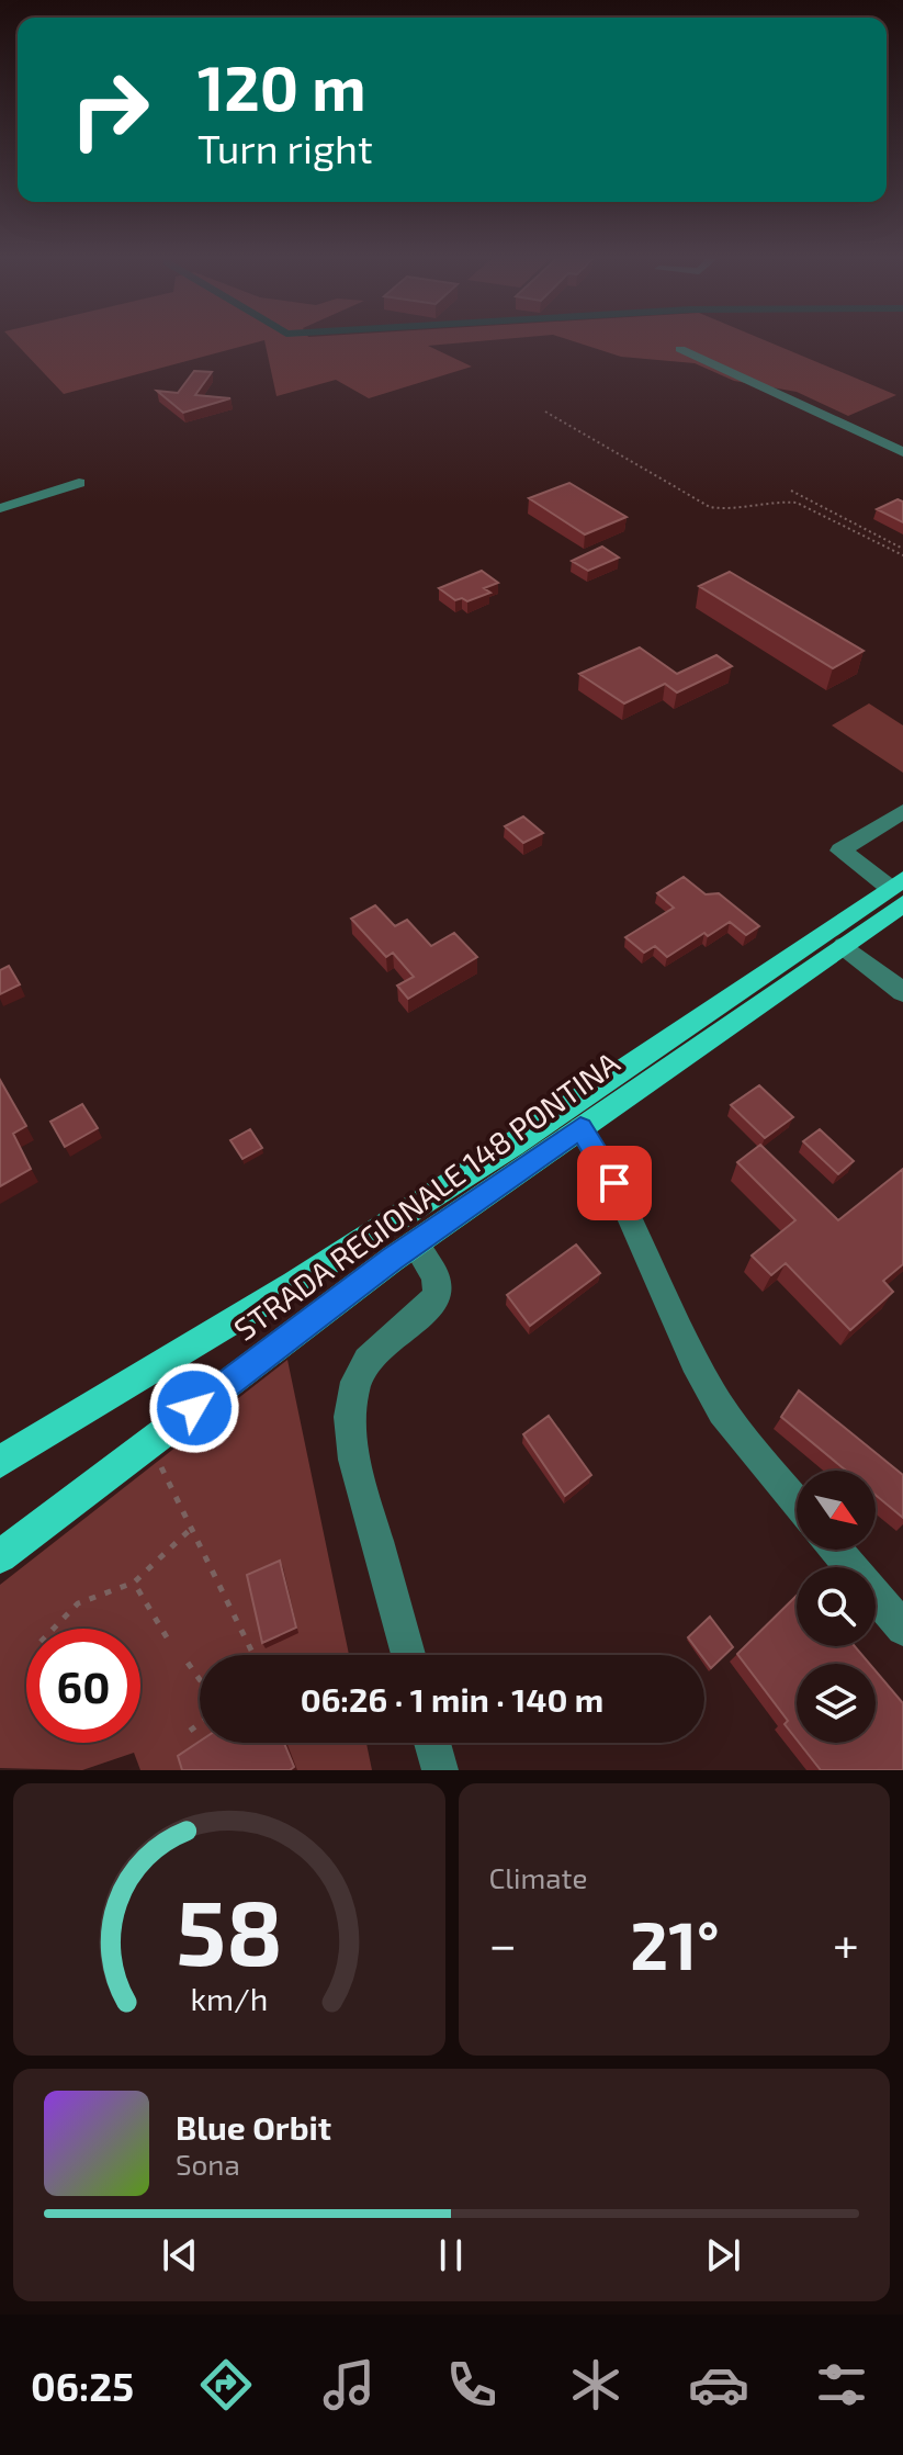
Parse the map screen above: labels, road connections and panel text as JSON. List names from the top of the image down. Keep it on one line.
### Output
{"streets":{"main road":["STRADA REGIONALE 148 PONTINA"]},"north":"bottom right","page":{"turn":["120 m","Turn right"],"limit":"60","trip":"06:26 · 1 min · 140 m","tile":"Climate","heat":["−","21°","+"],"song":["Blue Orbit","Sona"],"tabs":"06:25","gauge":["58","km/h"]}}
